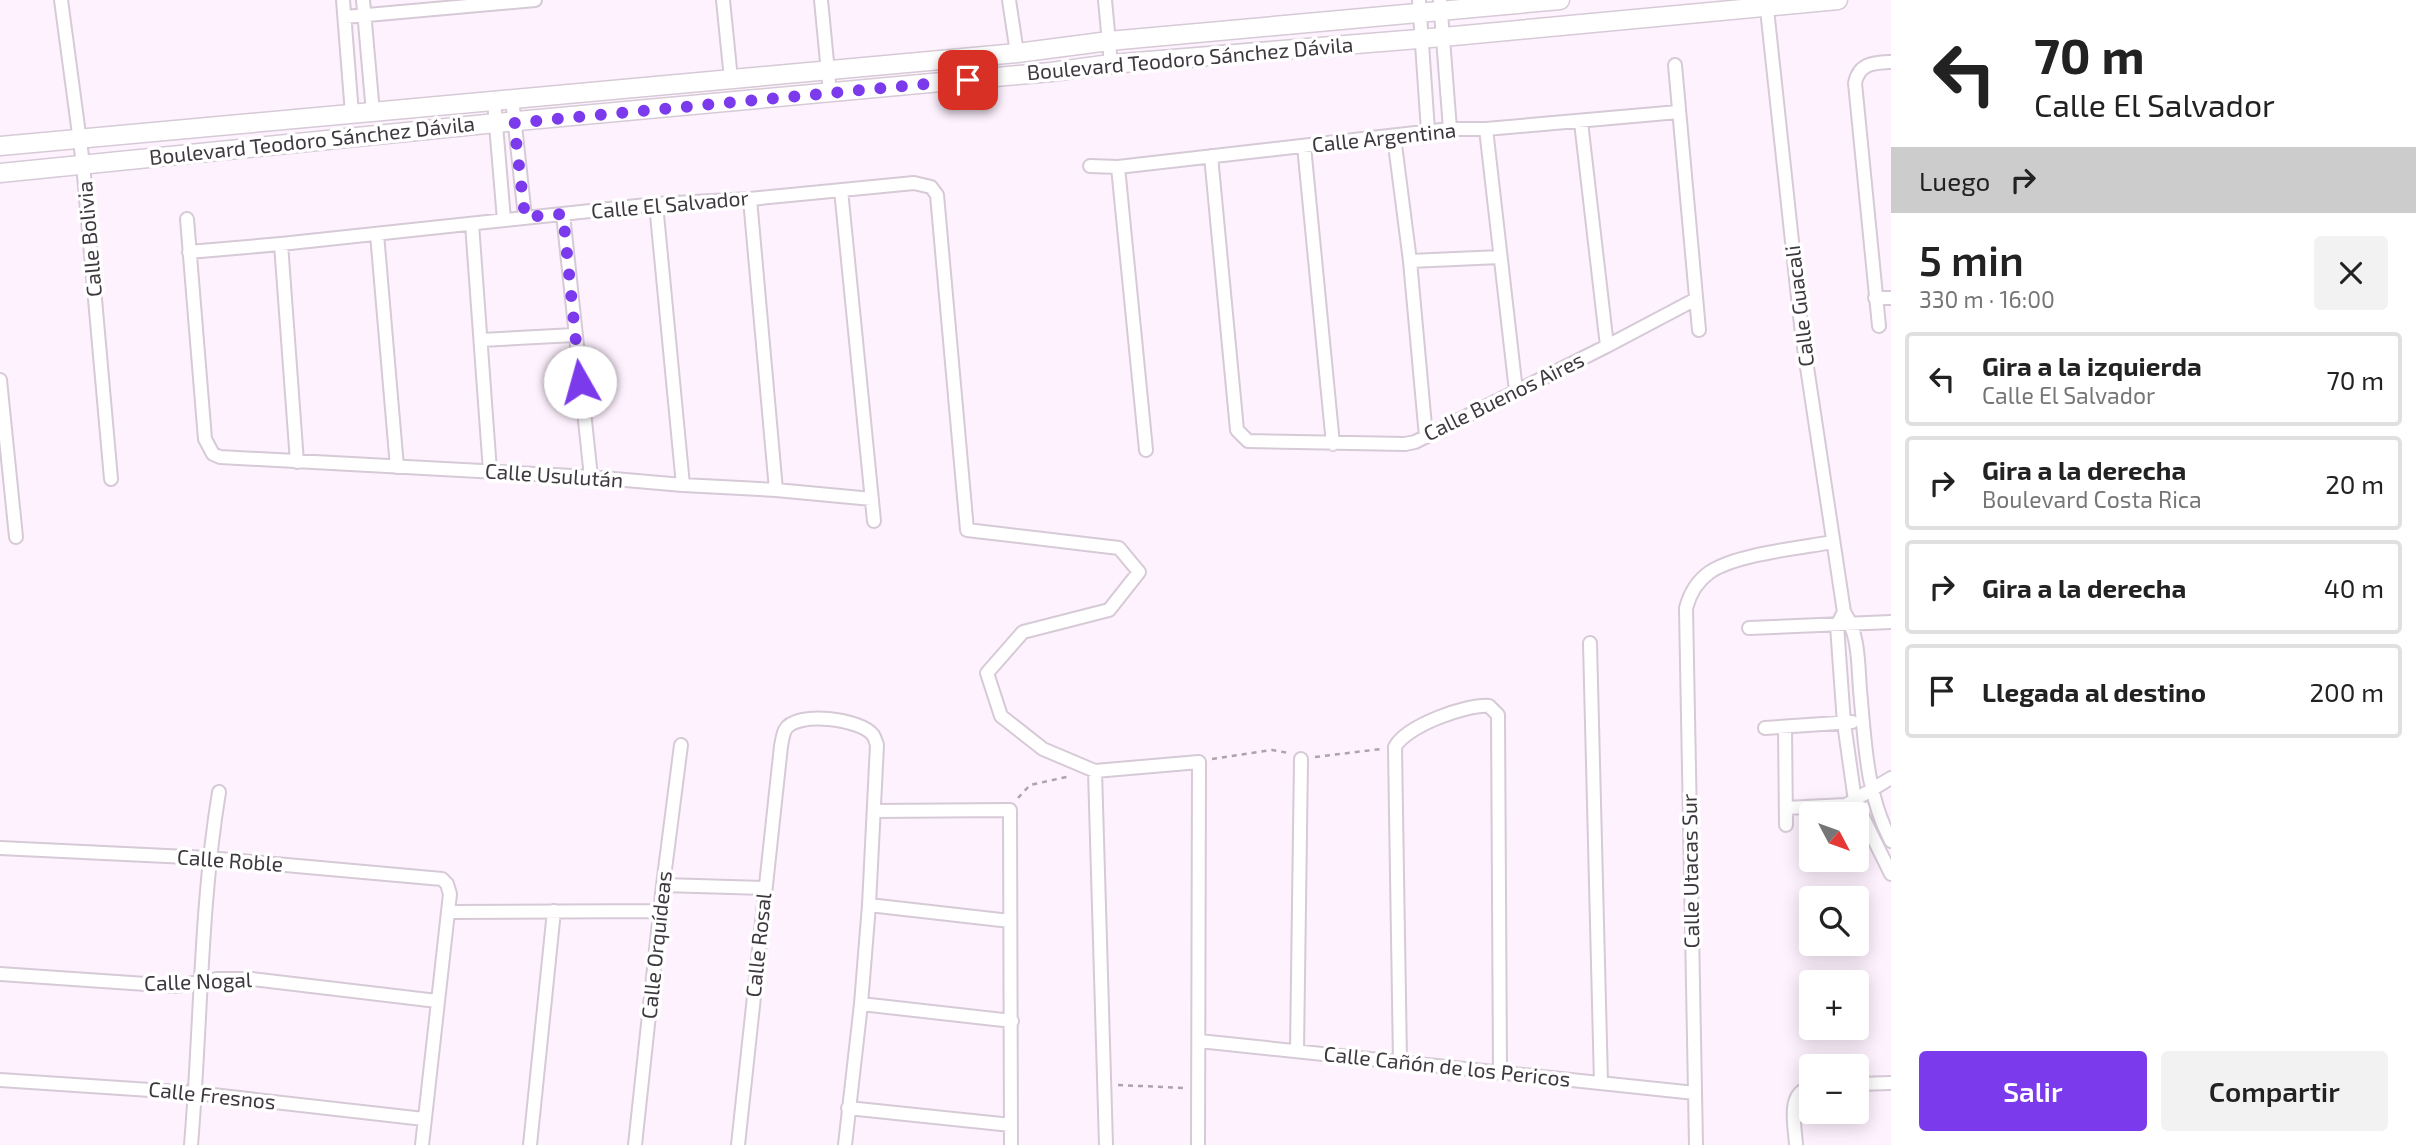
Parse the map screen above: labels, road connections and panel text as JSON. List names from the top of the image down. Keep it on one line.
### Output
{"streets":{"street":["Boulevard Teodoro Sánchez Dávila","Calle Argentina","Calle El Salvador","Calle Bolivia","Calle Guacali","Calle Buenos Aires","Calle Usulután","Calle Roble","Calle Utacas Sur","Calle Orquídeas","Calle Rosal","Calle Nogal","Calle Cañón de los Pericos","Calle Fresnos"]},"crossings":[["Boulevard Teodoro Sánchez Dávila","Calle Bolivia"],["Boulevard Teodoro Sánchez Dávila","Calle Guacali"],["Calle Argentina","Calle Buenos Aires"],["Calle El Salvador","Calle Usulután"],["Calle Guacali","Calle Utacas Sur"],["Calle Utacas Sur","Calle Cañón de los Pericos"]],"north":"bottom right","page":{"turn":["70 m","Calle El Salvador"],"then":"Luego","heading":["5 min","330 m · 16:00"],"list":[{"name":"Gira a la izquierda","note":"Calle El Salvador","value":"70 m"},{"name":"Gira a la derecha","note":"Boulevard Costa Rica","value":"20 m"},{"name":"Gira a la derecha","value":"40 m"},{"name":"Llegada al destino","value":"200 m"}],"map_buttons":["+","−"],"buttons":["Salir","Compartir"]}}
